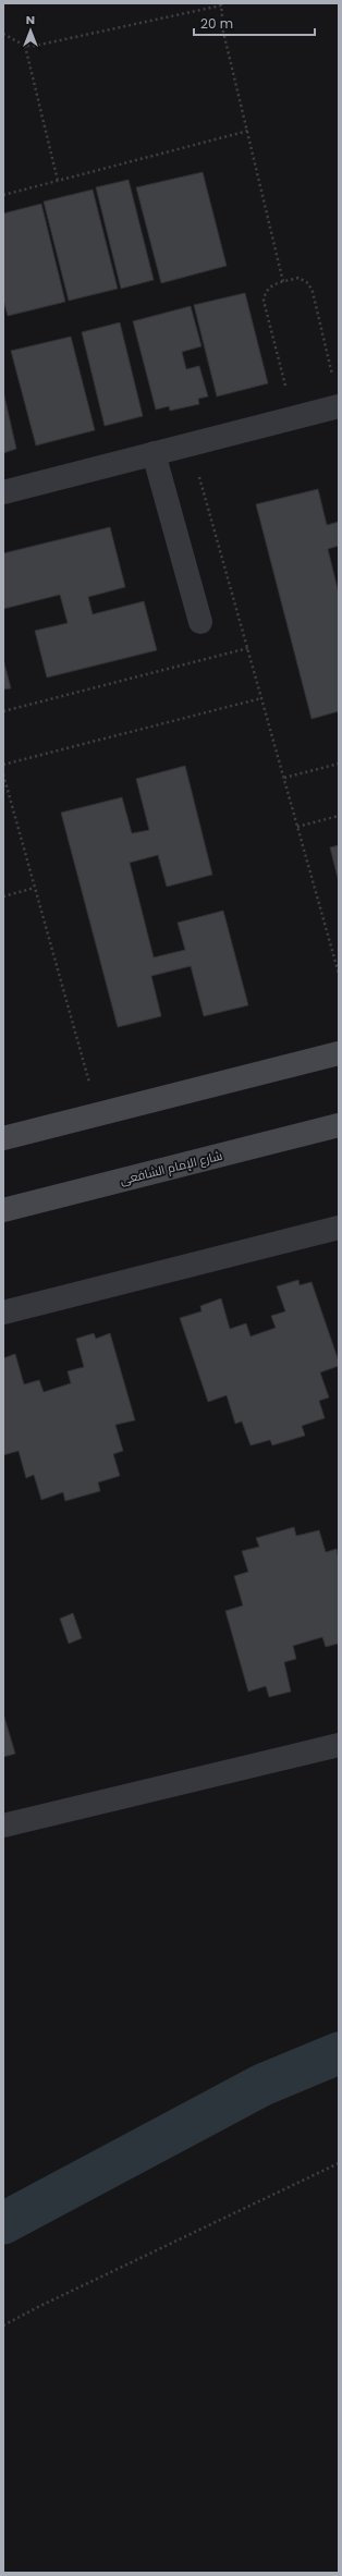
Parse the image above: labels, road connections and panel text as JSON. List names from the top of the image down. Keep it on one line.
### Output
{"streets":{"main road":["شارع الإمام الشافعى"]},"scale_bar":"20 m","north":"top"}
